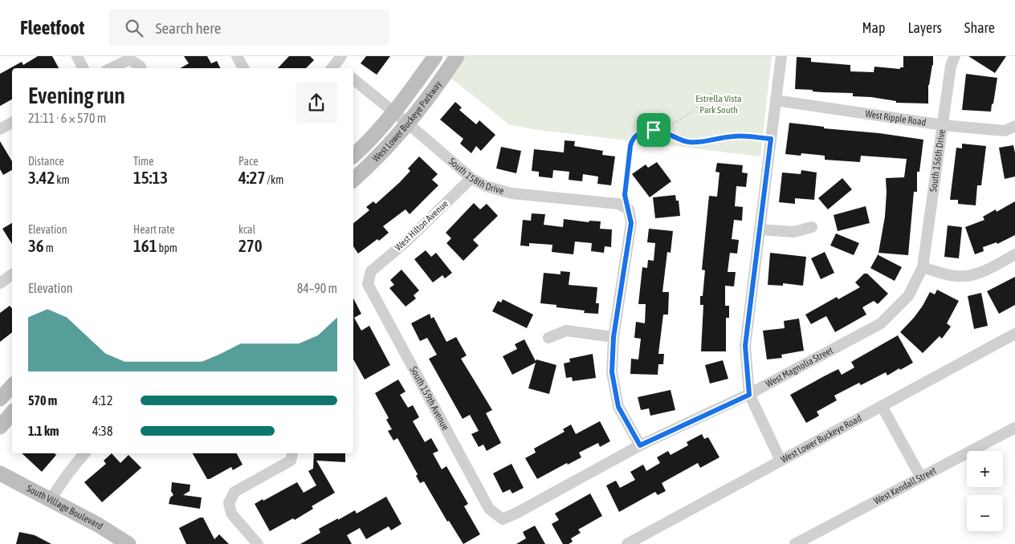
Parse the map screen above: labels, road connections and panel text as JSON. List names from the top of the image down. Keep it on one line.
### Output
{"streets":{"main road":["West Lower Buckeye Parkway","South Village Boulevard"],"street":["West Ripple Road","South 156th Drive","South 158th Drive","West Hilton Avenue","West Magnolia Street","South 159th Avenue","West Lower Buckeye Road","West Kendall Street"]},"crossings":[["West Ripple Road","South 156th Drive"],["West Lower Buckeye Parkway","South 158th Drive"],["South 156th Drive","West Magnolia Street"],["South 158th Drive","West Hilton Avenue"],["West Hilton Avenue","South 159th Avenue"],["West Magnolia Street","South 159th Avenue"]],"parks":["Estrella Vista Park South"],"page":{"header":"Fleetfoot","search":"Search here","nav":["Map","Layers","Share"],"heading":["Evening run","21:11 · 6 × 570 m"],"stats":[["Distance","3.42 km"],["Time","15:13"],["Pace","4:27 /km"],["Elevation","36 m"],["Heart rate","161 bpm"],["kcal","270"]],"chart":["Elevation","84–90 m"],"list":[{"name":"570 m","note":"4:12"},{"name":"1.1 km","note":"4:38"}],"map_buttons":["+","−"]}}
